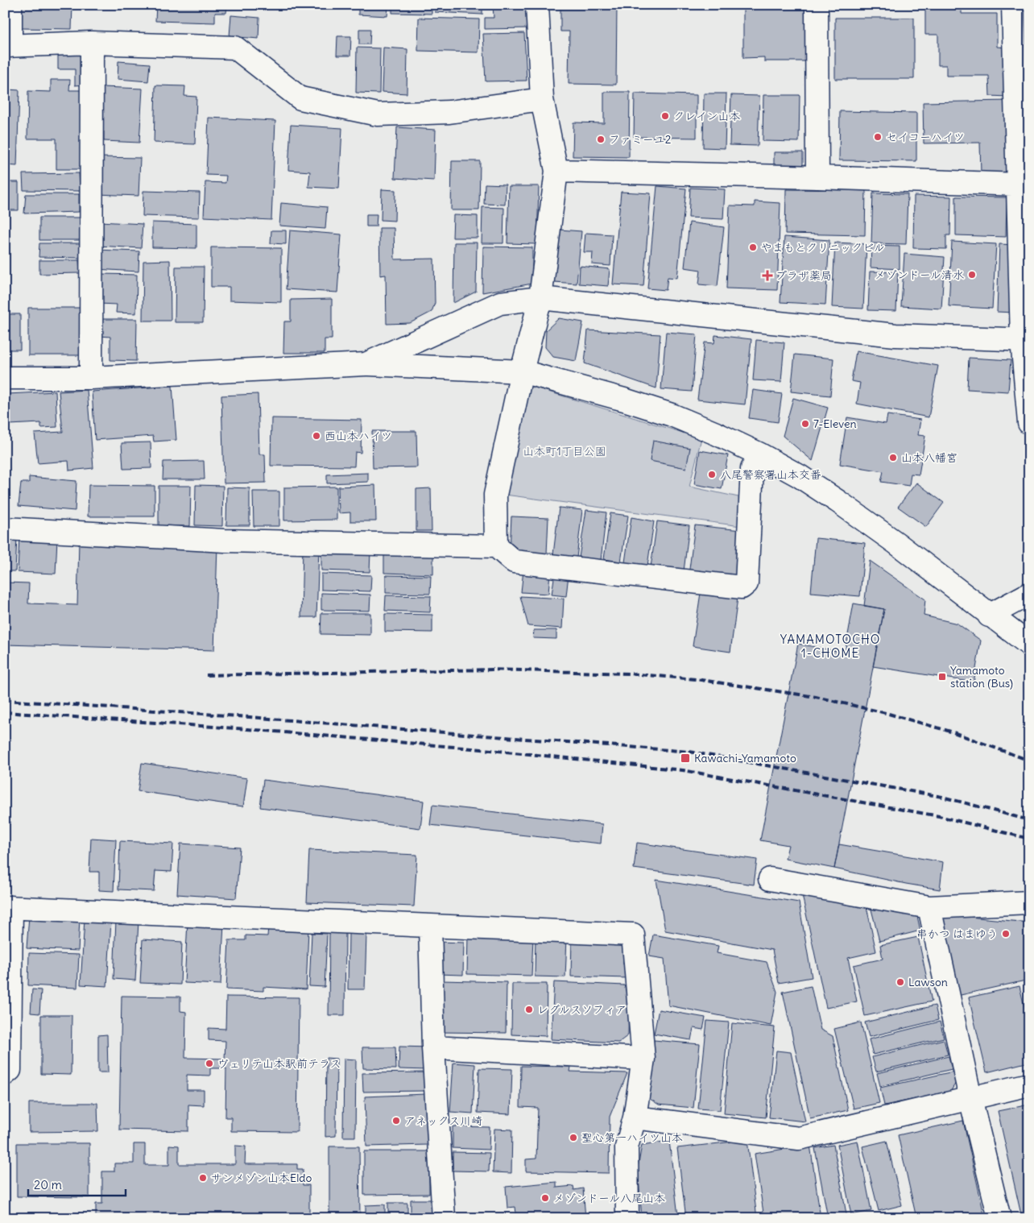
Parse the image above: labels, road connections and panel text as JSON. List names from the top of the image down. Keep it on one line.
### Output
{"districts":["YAMAMOTOCHO 1-CHOME"],"parks":["山本町1丁目公園"],"places":{"other":["クレイン山本","セイコーハイツ","ファミーユ2","やまもとクリニックビル","メゾンドール清水","7-Eleven","西山本ハイツ","山本八幡宮","八尾警察署山本交番","串かつ はまゆう","Lawson","レグルスソフィア","ヴェリテ山本駅前テラス","アネックス川崎","聖心第一ハイツ山本","サンメゾン山本Eldo","メゾンドール八尾山本"],"health":["プラザ薬局"],"transit":["Yamamoto station (Bus)","Kawachi-Yamamoto"]},"scale_bar":"20 m"}
